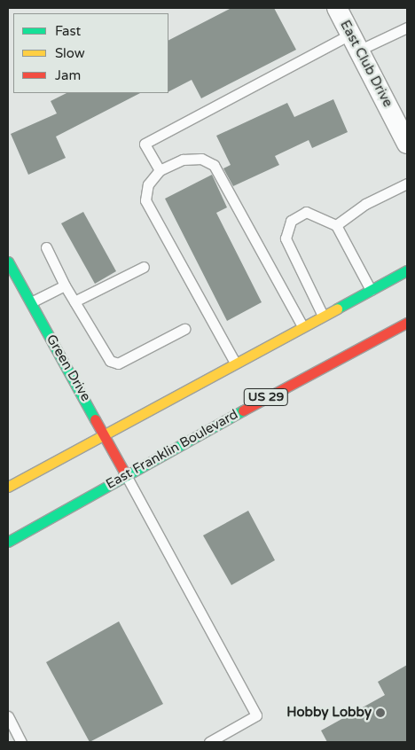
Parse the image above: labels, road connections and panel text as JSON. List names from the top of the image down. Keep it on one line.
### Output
{"streets":{"main road":["Green Drive","US 29","East Franklin Boulevard"],"street":["East Club Drive"]},"crossings":[["Green Drive","East Franklin Boulevard"]],"places":["Hobby Lobby"],"legend":["Fast","Slow","Jam"]}
